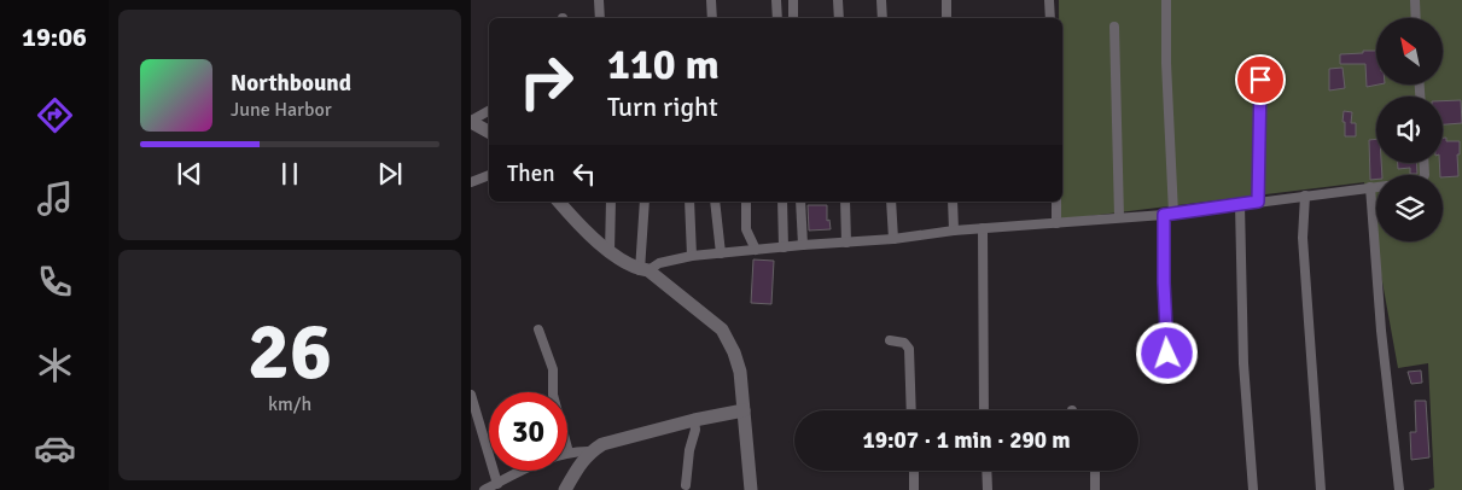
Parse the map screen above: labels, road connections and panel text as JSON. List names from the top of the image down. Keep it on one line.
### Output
{"north":"top left","page":{"tabs":"19:06","turn":["110 m","Turn right"],"song":["Northbound","June Harbor"],"then":"Then","tile":["26","km/h"],"limit":"30","trip":"19:07 · 1 min · 290 m"}}
